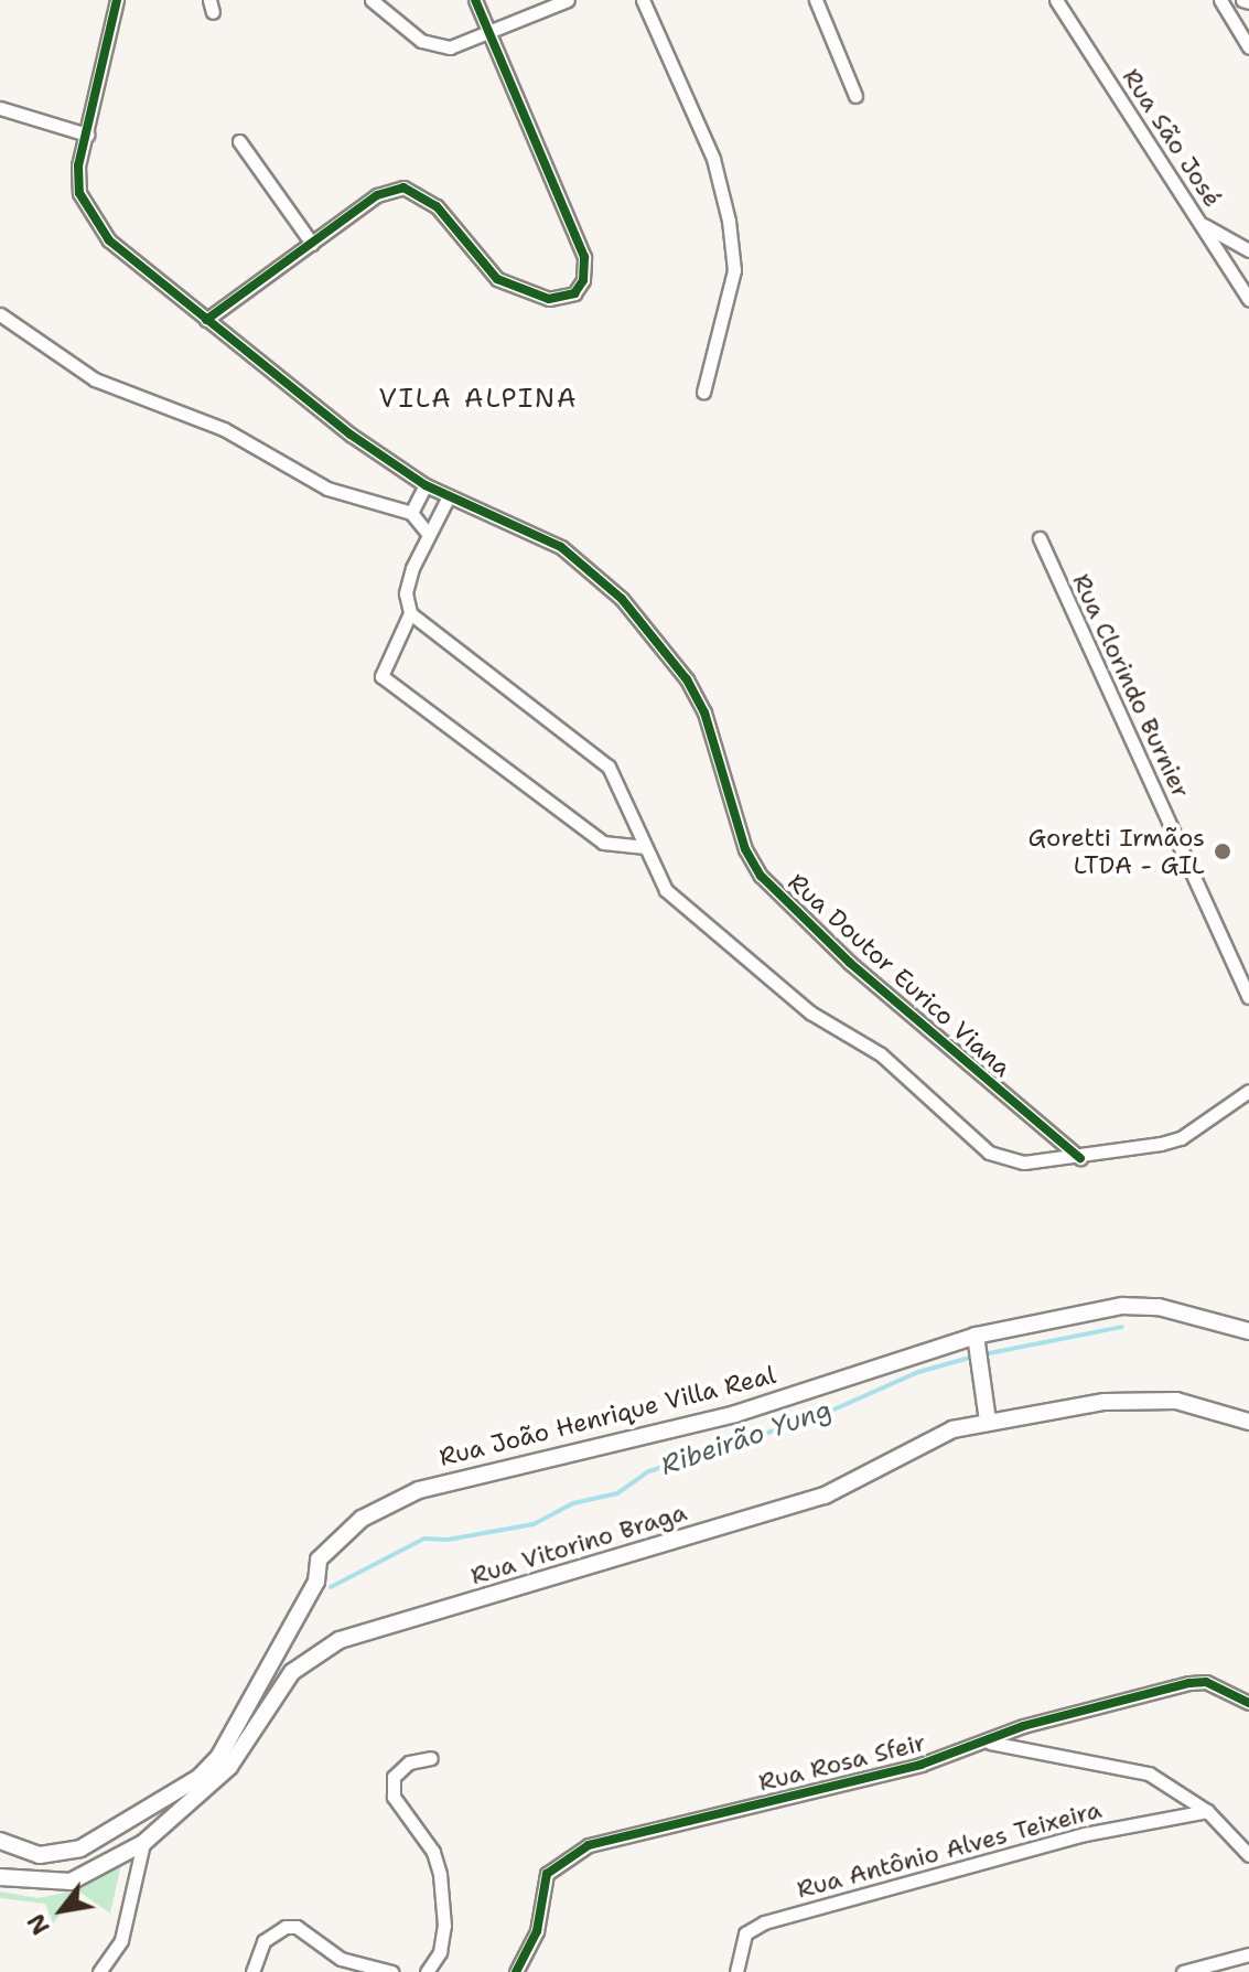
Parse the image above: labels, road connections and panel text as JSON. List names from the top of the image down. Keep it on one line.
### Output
{"streets":{"main road":["Rua João Henrique Villa Real","Rua Vitorino Braga"],"street":["Rua São José","Rua Clorindo Burnier","Rua Doutor Eurico Viana","Rua Rosa Sfeir","Rua Antônio Alves Teixeira"]},"districts":["VILA ALPINA"],"water":["Ribeirão Yung"],"places":["Goretti Irmãos LTDA - GIL"],"north":"bottom left"}
